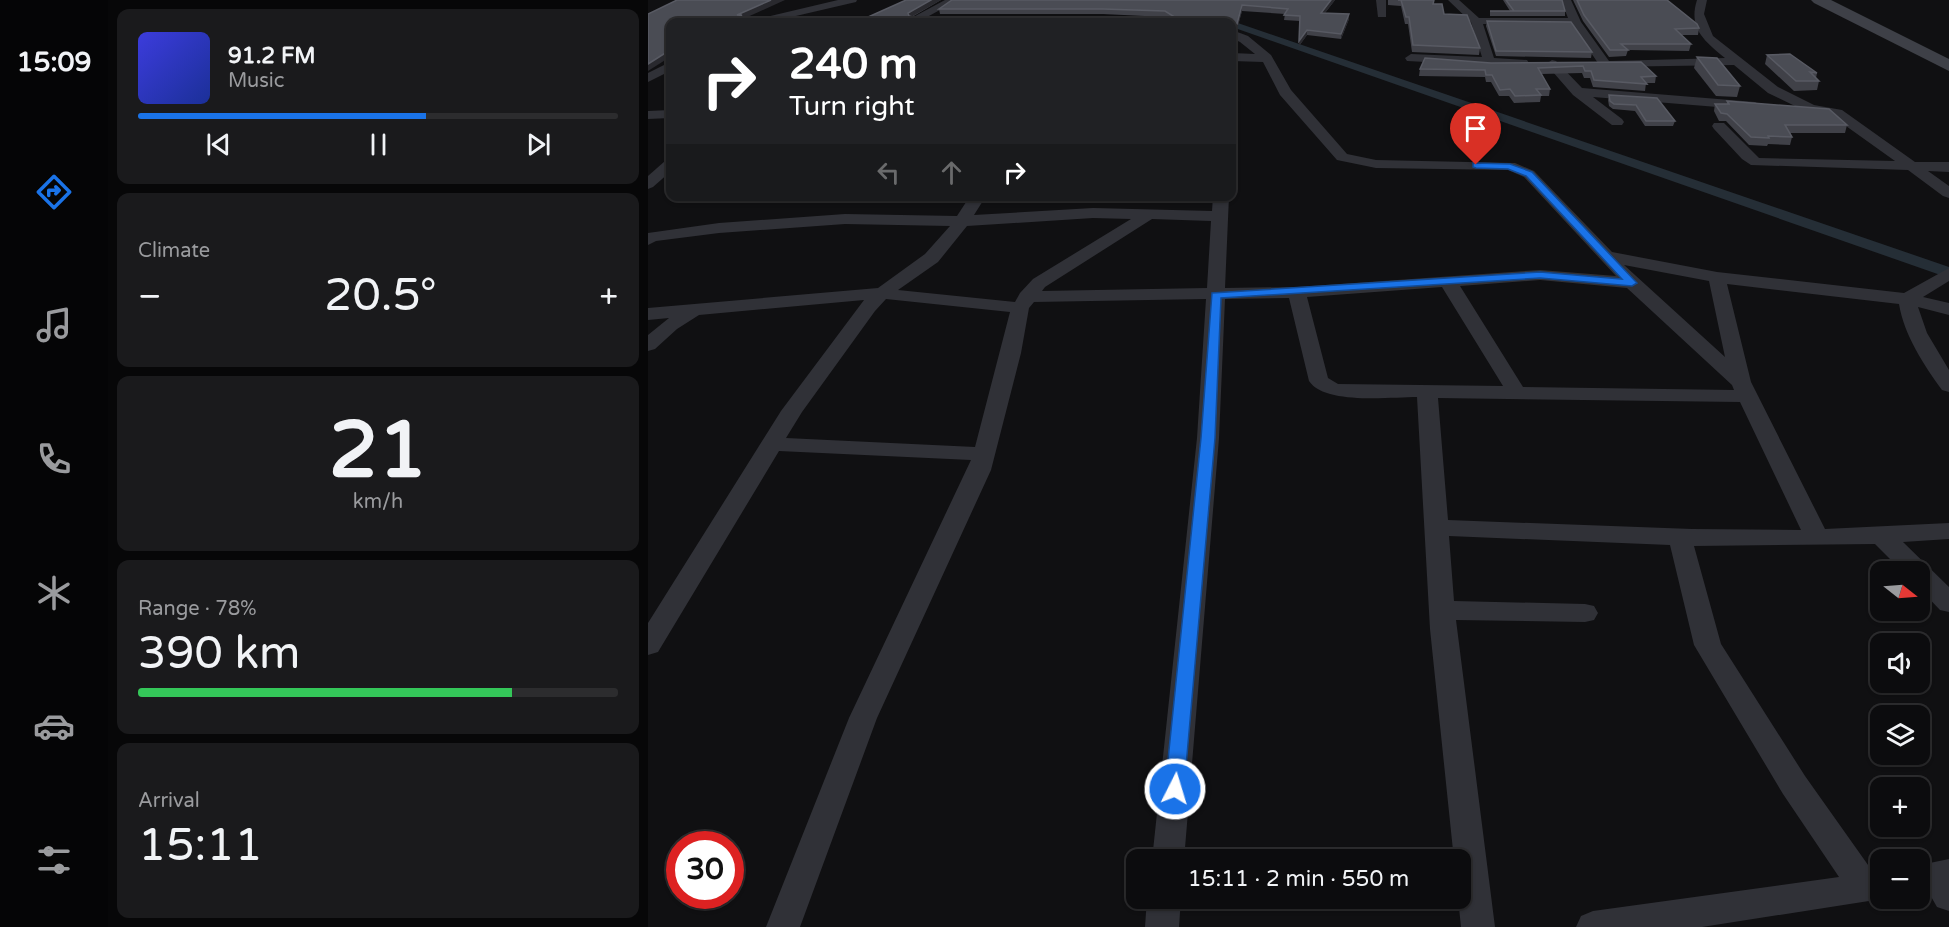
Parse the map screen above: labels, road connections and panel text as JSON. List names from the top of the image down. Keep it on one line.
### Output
{"north":"right","page":{"tabs":"15:09","turn":["240 m","Turn right"],"song":["91.2 FM","Music"],"tile":["Climate",["21","km/h"],["Range · 78%","390 km"],["Arrival","15:11"]],"heat":["−","20.5°","+"],"map_buttons":["+","−"],"limit":"30","trip":"15:11 · 2 min · 550 m"}}
